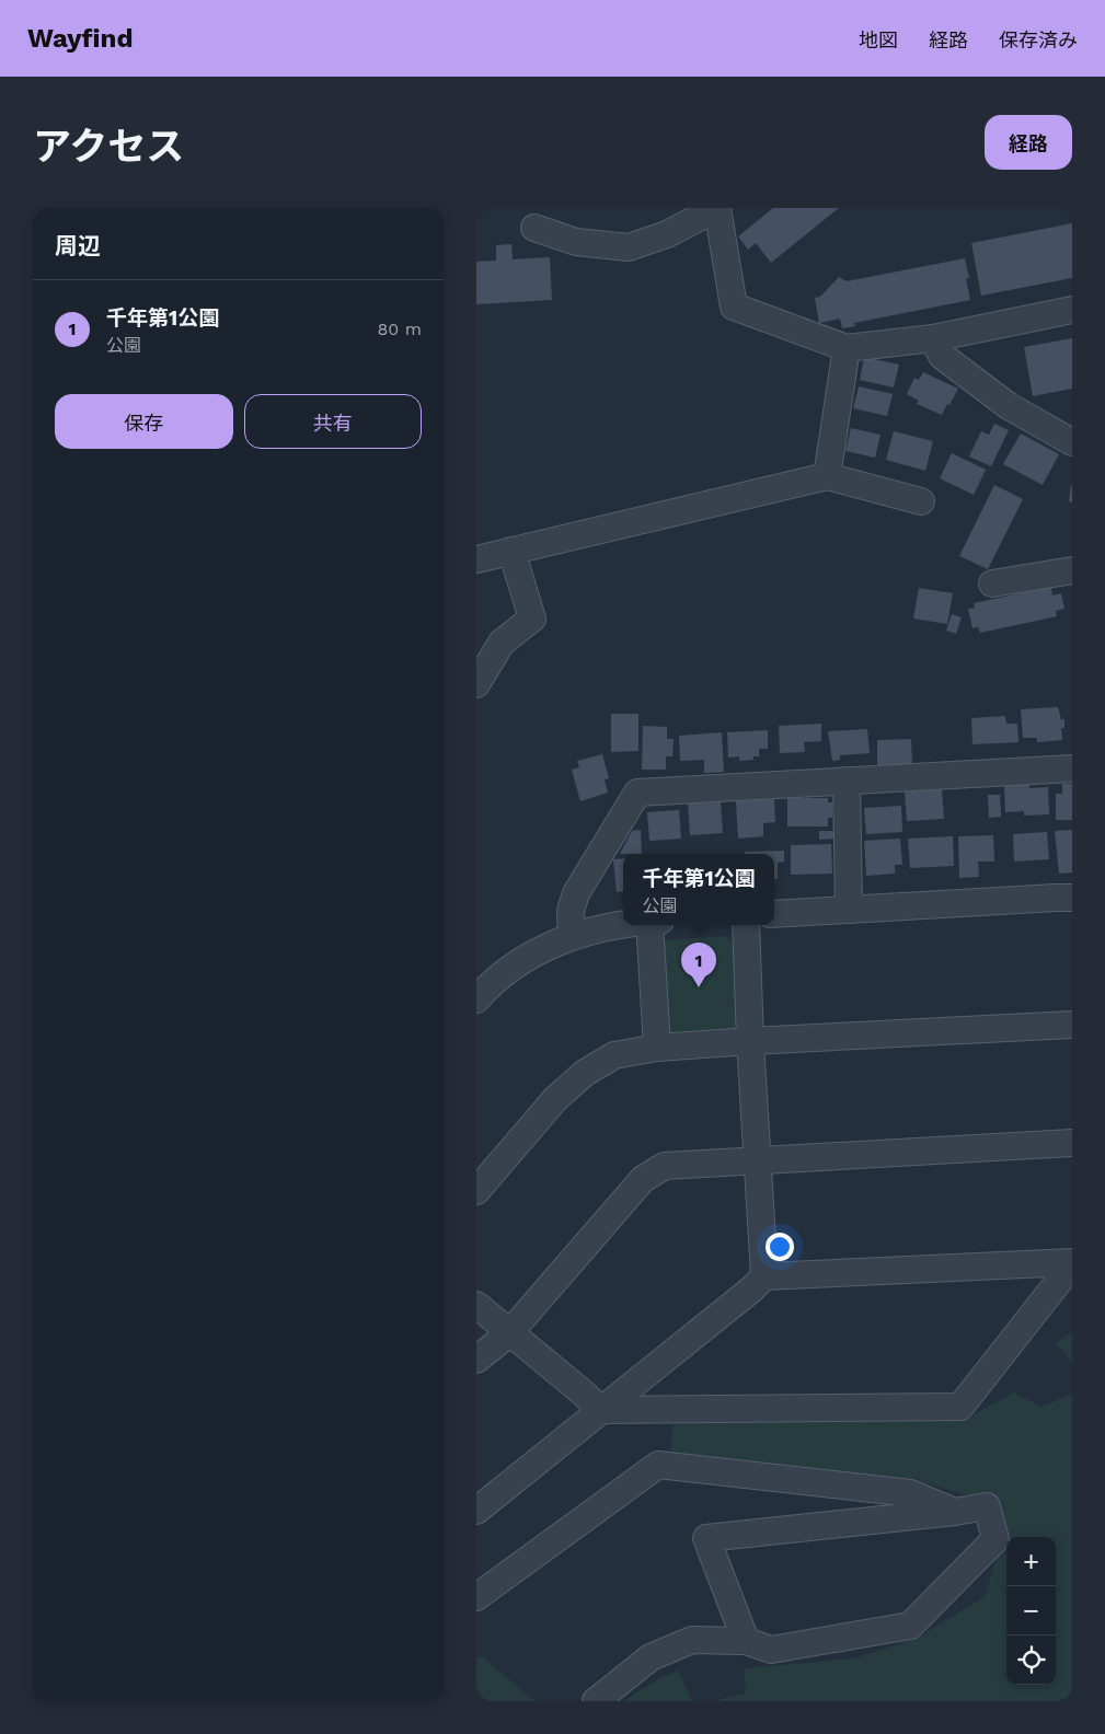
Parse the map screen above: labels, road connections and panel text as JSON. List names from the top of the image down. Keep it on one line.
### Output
{"page":{"header":"Wayfind","nav":["地図","経路","保存済み"],"title":"アクセス","buttons":["経路",["保存","共有"]],"heading":"周辺","list":[{"mark":"1","name":"千年第1公園","note":"公園","value":"80 m"}],"popup":["千年第1公園","公園"],"pins":"1","map_buttons":["+","−"]}}
